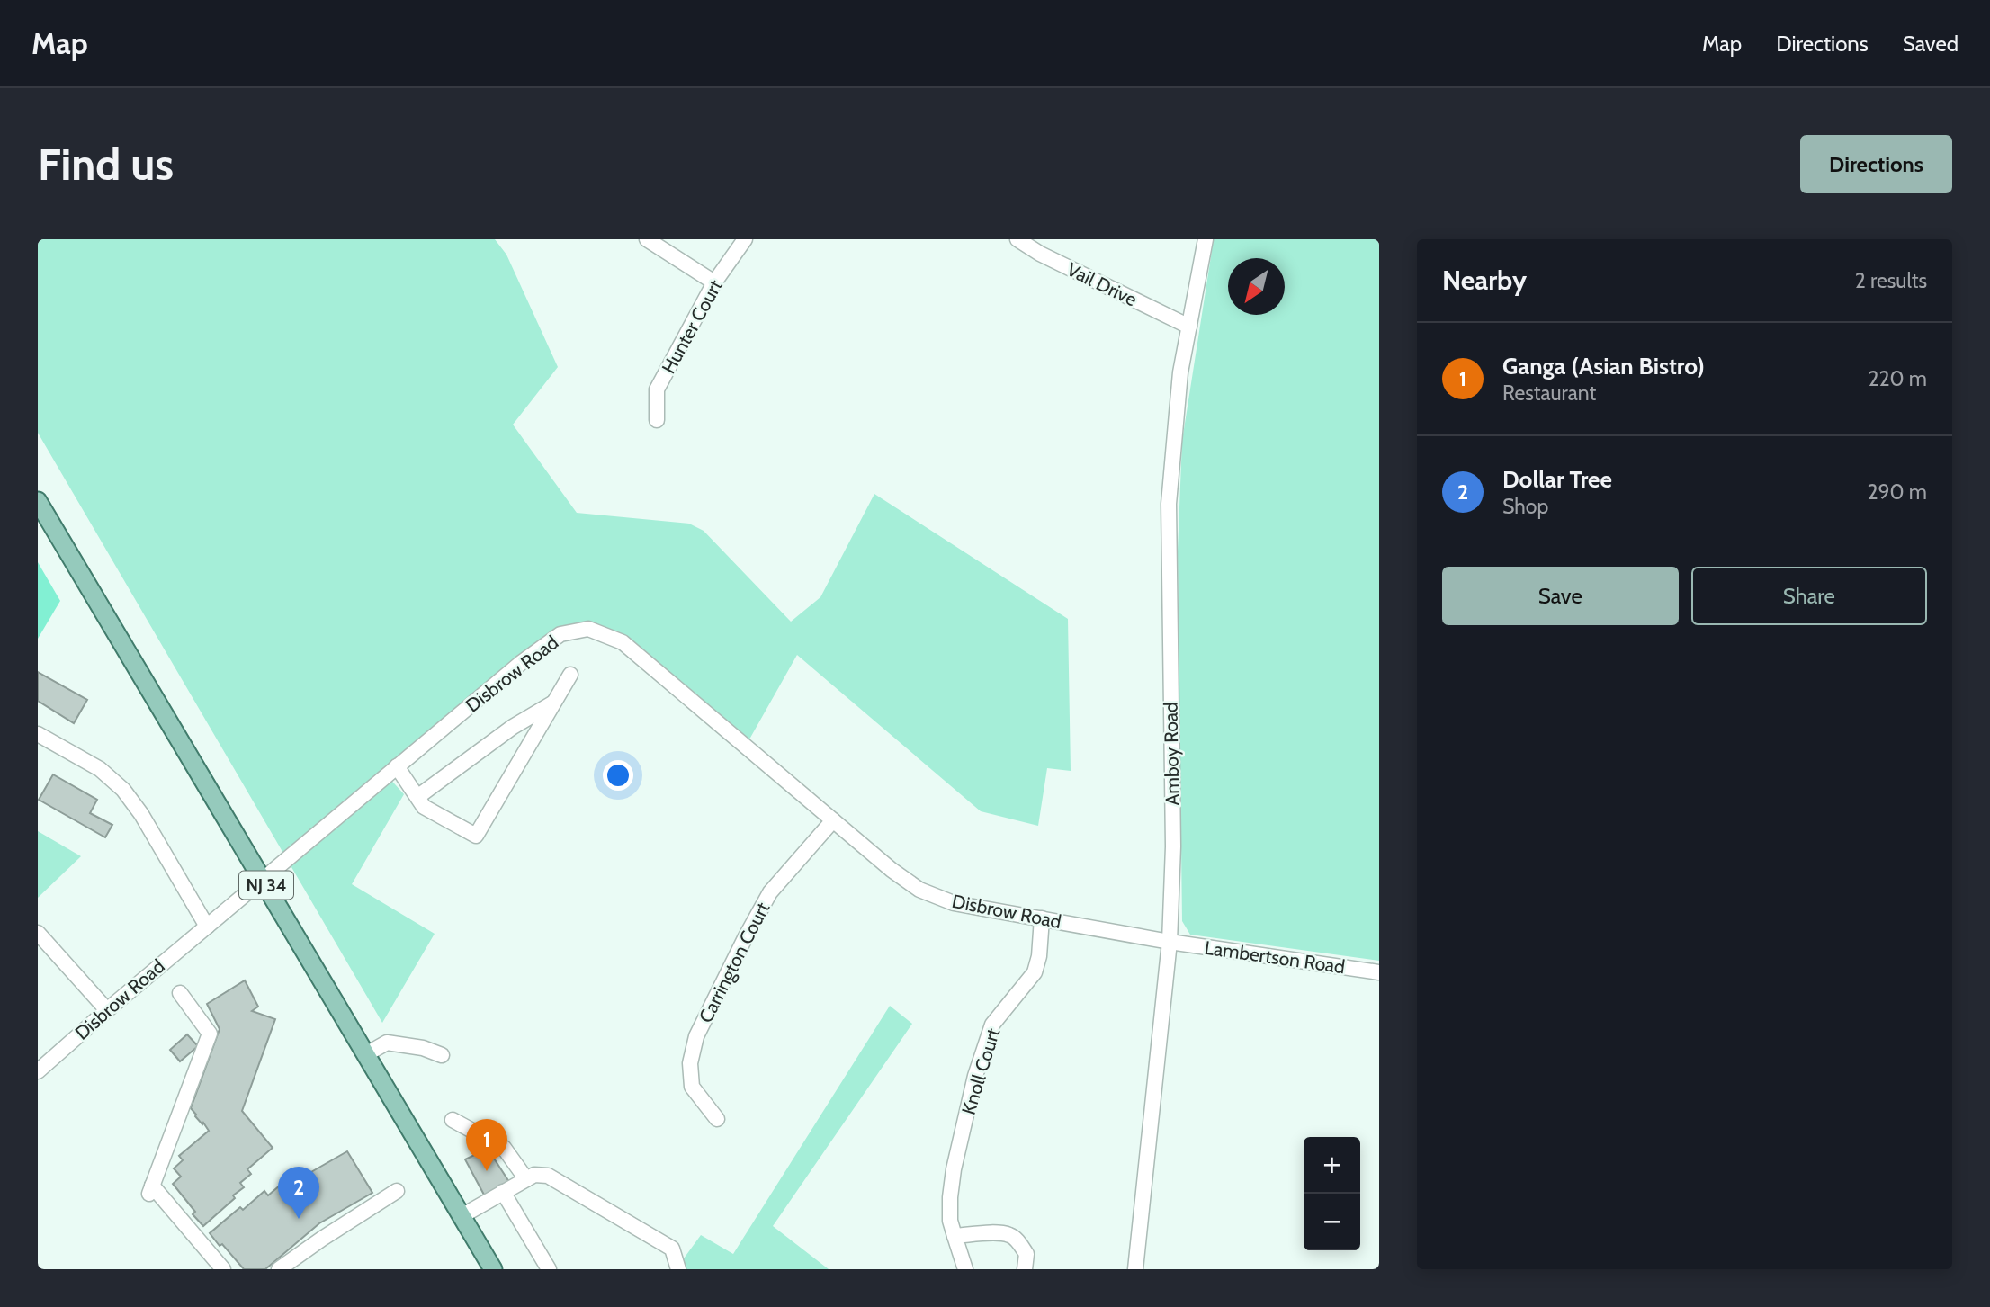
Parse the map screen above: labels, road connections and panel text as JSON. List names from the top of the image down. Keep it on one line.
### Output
{"streets":{"main road":["NJ 34"],"street":["Vail Drive","Hunter Court","Disbrow Road","Amboy Road","Lambertson Road","Carrington Court","Knoll Court"]},"crossings":[["Vail Drive","Amboy Road"],["Disbrow Road","Amboy Road"],["Disbrow Road","NJ 34"],["Disbrow Road","Lambertson Road"],["Disbrow Road","Carrington Court"],["Disbrow Road","Knoll Court"],["Amboy Road","Lambertson Road"]],"north":"bottom left","page":{"header":"Map","nav":["Map","Directions","Saved"],"buttons":["Directions",["Save","Share"]],"title":"Find us","heading":["Nearby","2 results"],"list":[{"mark":"1","name":"Ganga (Asian Bistro)","note":"Restaurant","value":"220 m"},{"mark":"2","name":"Dollar Tree","note":"Shop","value":"290 m"}],"pins":["1","2"],"map_buttons":["+","−"]}}
